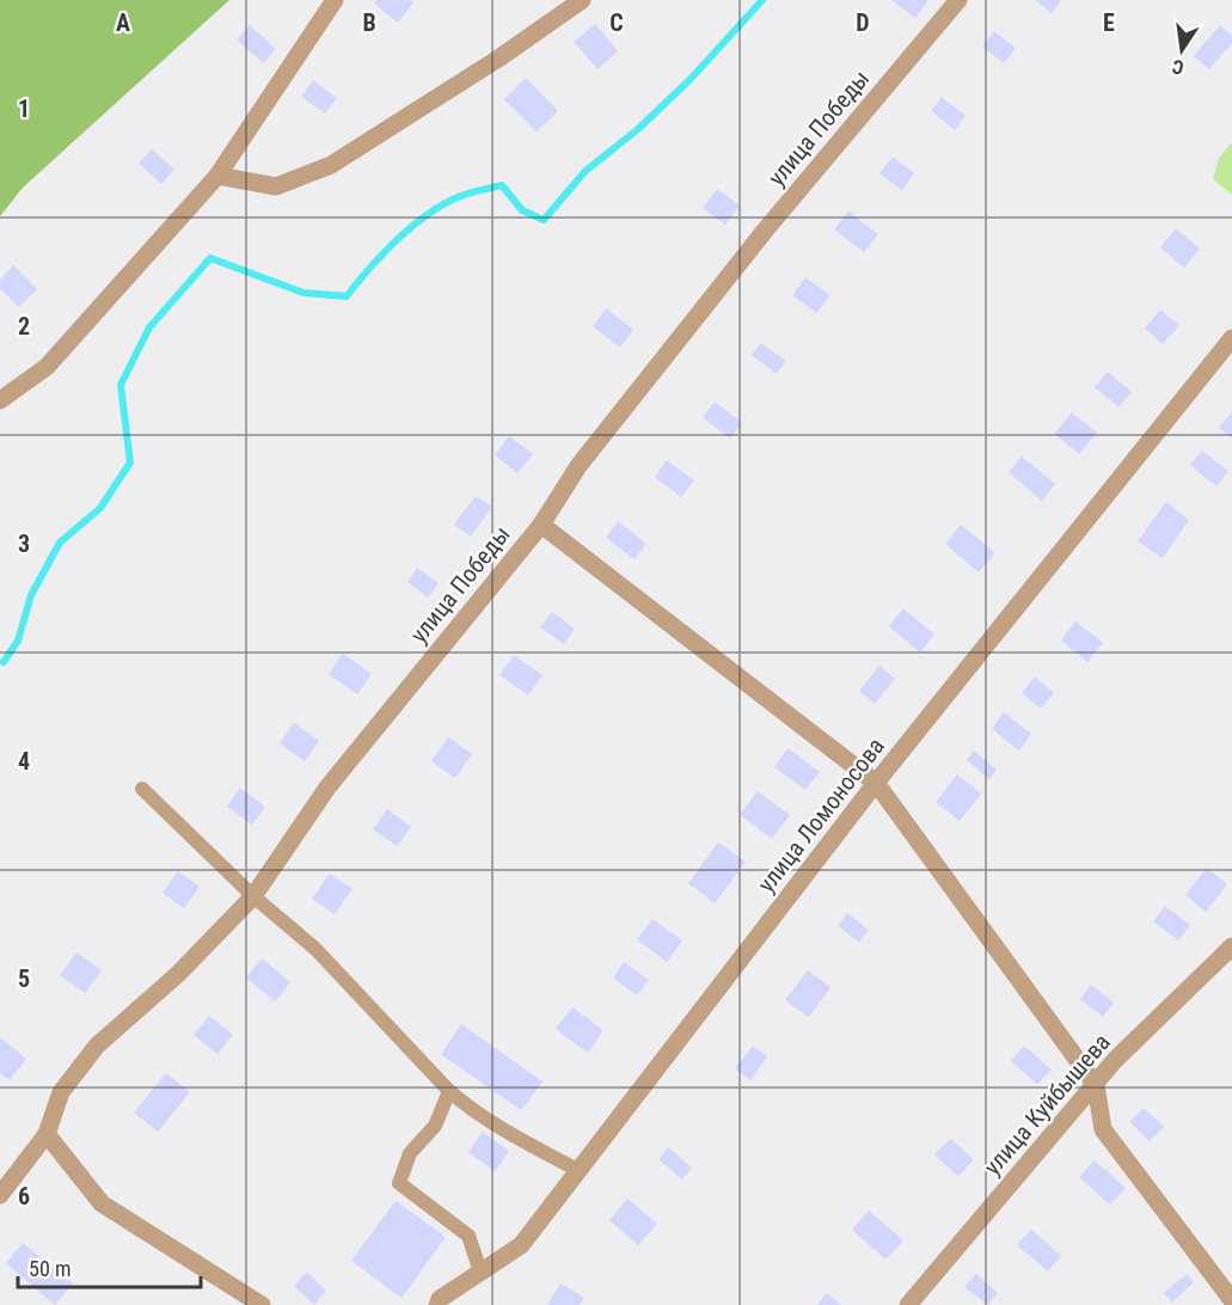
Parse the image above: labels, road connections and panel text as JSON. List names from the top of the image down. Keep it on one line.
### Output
{"streets":{"street":["улица Победы","улица Ломоносова","улица Куйбышева"]},"scale_bar":"50 m","north":"bottom","grid":{"columns":["A","B","C","D","E"],"rows":["1","2","3","4","5","6"]}}
